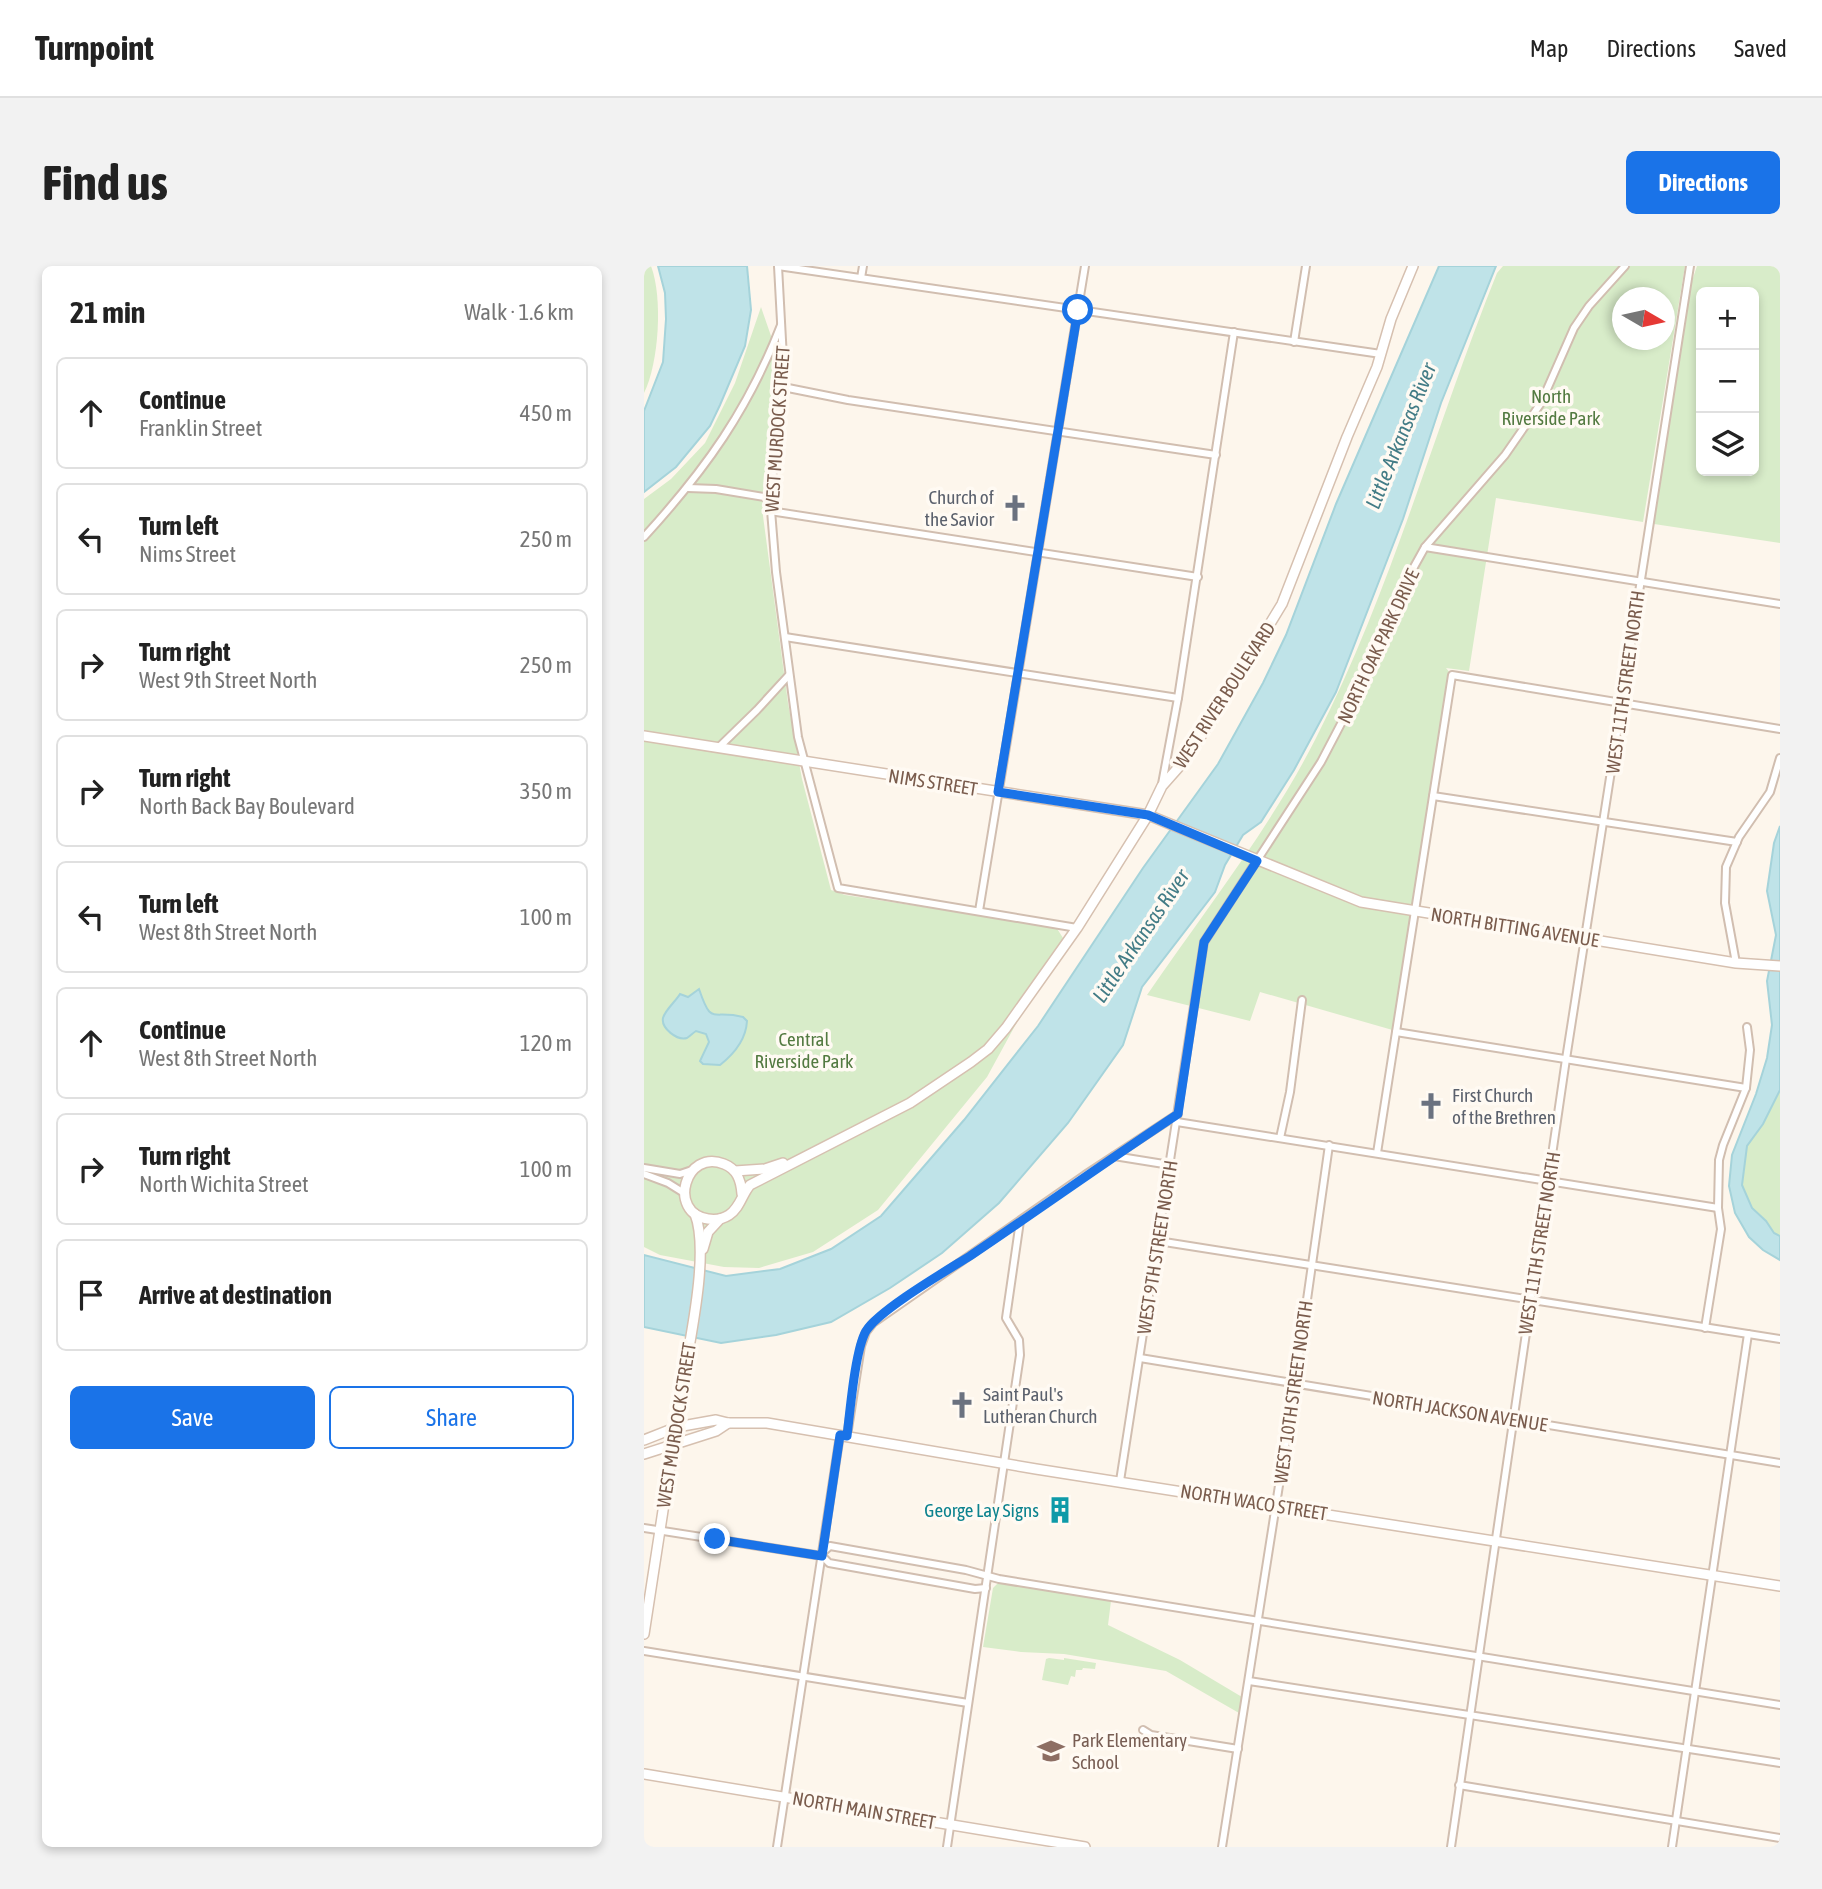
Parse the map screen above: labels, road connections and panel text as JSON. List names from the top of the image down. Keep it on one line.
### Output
{"streets":{"street":["WEST MURDOCK STREET","NORTH OAK PARK DRIVE","WEST 11TH STREET NORTH","WEST RIVER BOULEVARD","NIMS STREET","NORTH BITTING AVENUE","WEST 9TH STREET NORTH","WEST 10TH STREET NORTH","NORTH JACKSON AVENUE","NORTH WACO STREET","NORTH MAIN STREET"]},"crossings":[["WEST MURDOCK STREET","WEST RIVER BOULEVARD"],["WEST MURDOCK STREET","NIMS STREET"],["WEST MURDOCK STREET","NORTH WACO STREET"],["NORTH OAK PARK DRIVE","NIMS STREET"],["NORTH OAK PARK DRIVE","NORTH BITTING AVENUE"],["NORTH OAK PARK DRIVE","WEST 9TH STREET NORTH"],["WEST 11TH STREET NORTH","NORTH BITTING AVENUE"],["WEST 11TH STREET NORTH","NORTH JACKSON AVENUE"],["WEST 11TH STREET NORTH","NORTH WACO STREET"],["WEST RIVER BOULEVARD","NIMS STREET"],["NIMS STREET","NORTH BITTING AVENUE"],["NIMS STREET","WEST 9TH STREET NORTH"],["NORTH BITTING AVENUE","WEST 9TH STREET NORTH"],["WEST 9TH STREET NORTH","NORTH JACKSON AVENUE"],["WEST 9TH STREET NORTH","NORTH WACO STREET"],["WEST 10TH STREET NORTH","NORTH JACKSON AVENUE"],["WEST 10TH STREET NORTH","NORTH WACO STREET"]],"water":["Little Arkansas River"],"parks":["North Riverside Park","Central Riverside Park"],"places":{"church":["Church of the Savior","First Church of the Brethren","Saint Paul's Lutheran Church"],"building":["George Lay Signs"],"school or university":["Park Elementary School"]},"north":"right","page":{"header":"Turnpoint","nav":["Map","Directions","Saved"],"buttons":["Directions",["Save","Share"]],"title":"Find us","heading":["21 min","Walk · 1.6 km"],"map_buttons":["+","−"],"list":[["Continue","Franklin Street","450 m"],["Turn left","Nims Street","250 m"],["Turn right","West 9th Street North","250 m"],["Turn right","North Back Bay Boulevard","350 m"],["Turn left","West 8th Street North","100 m"],["Continue","West 8th Street North","120 m"],["Turn right","North Wichita Street","100 m"],"Arrive at destination"]}}
